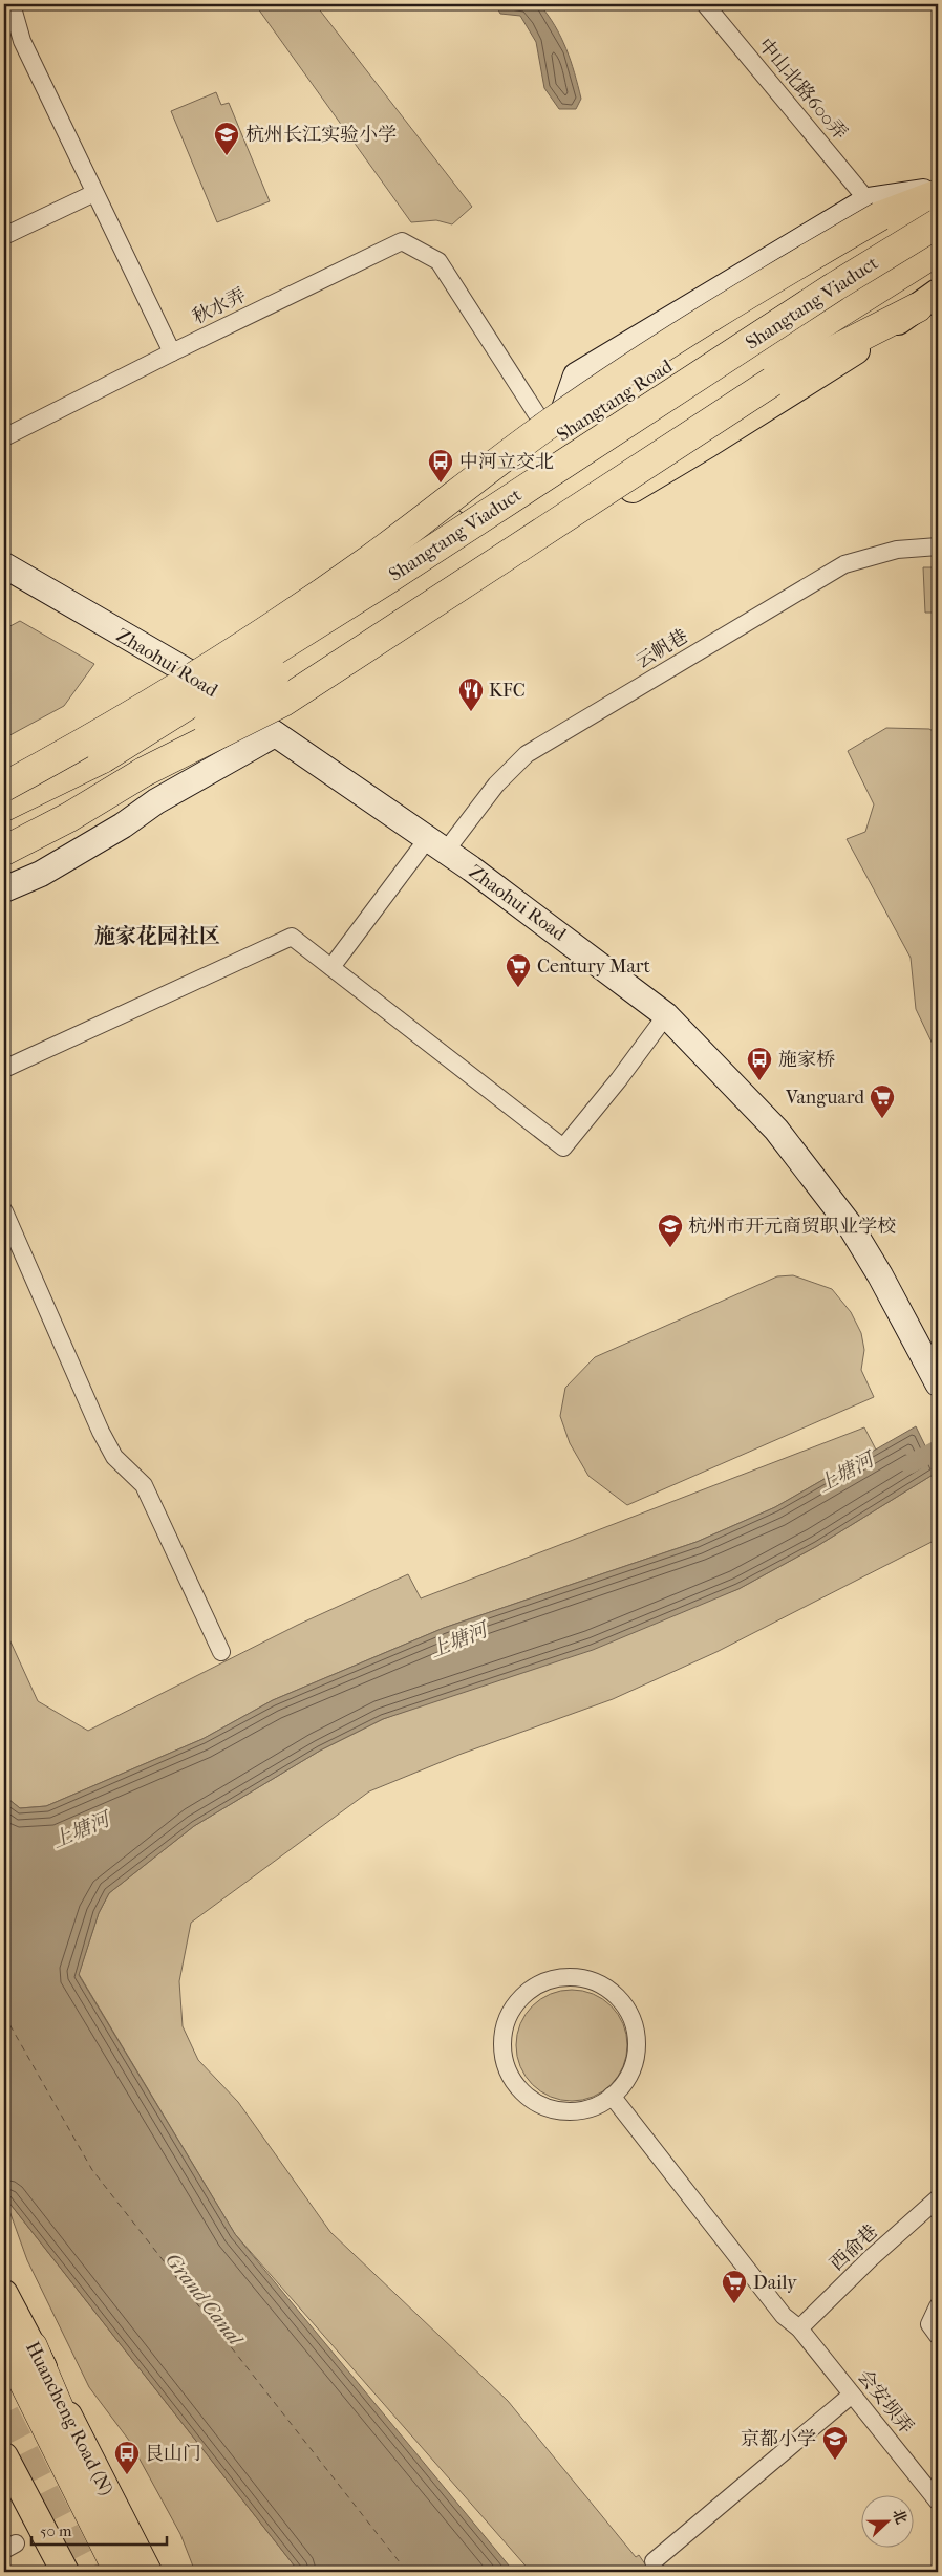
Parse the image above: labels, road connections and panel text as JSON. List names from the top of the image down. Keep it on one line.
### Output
{"streets":{"highway":["Shangtang Viaduct"],"main road":["Shangtang Road","Huancheng Road (N)"],"street":["中山北路600弄","秋水弄","云帆巷","Zhaohui Road","西俞巷","会安坝弄"]},"crossings":[["秋水弄","Shangtang Road"],["Shangtang Road","Zhaohui Road"],["云帆巷","Zhaohui Road"],["西俞巷","会安坝弄"]],"districts":["施家花园社区"],"water":["上塘河","Grand Canal"],"places":{"school or university":["杭州长江实验小学","杭州市开元商贸职业学校","京都小学"],"bus stop":["中河立交北","施家桥","艮山门"],"restaurant":["KFC"],"supermarket":["Century Mart","Vanguard","Daily"]},"scale_bar":"50 m","north":"right"}
